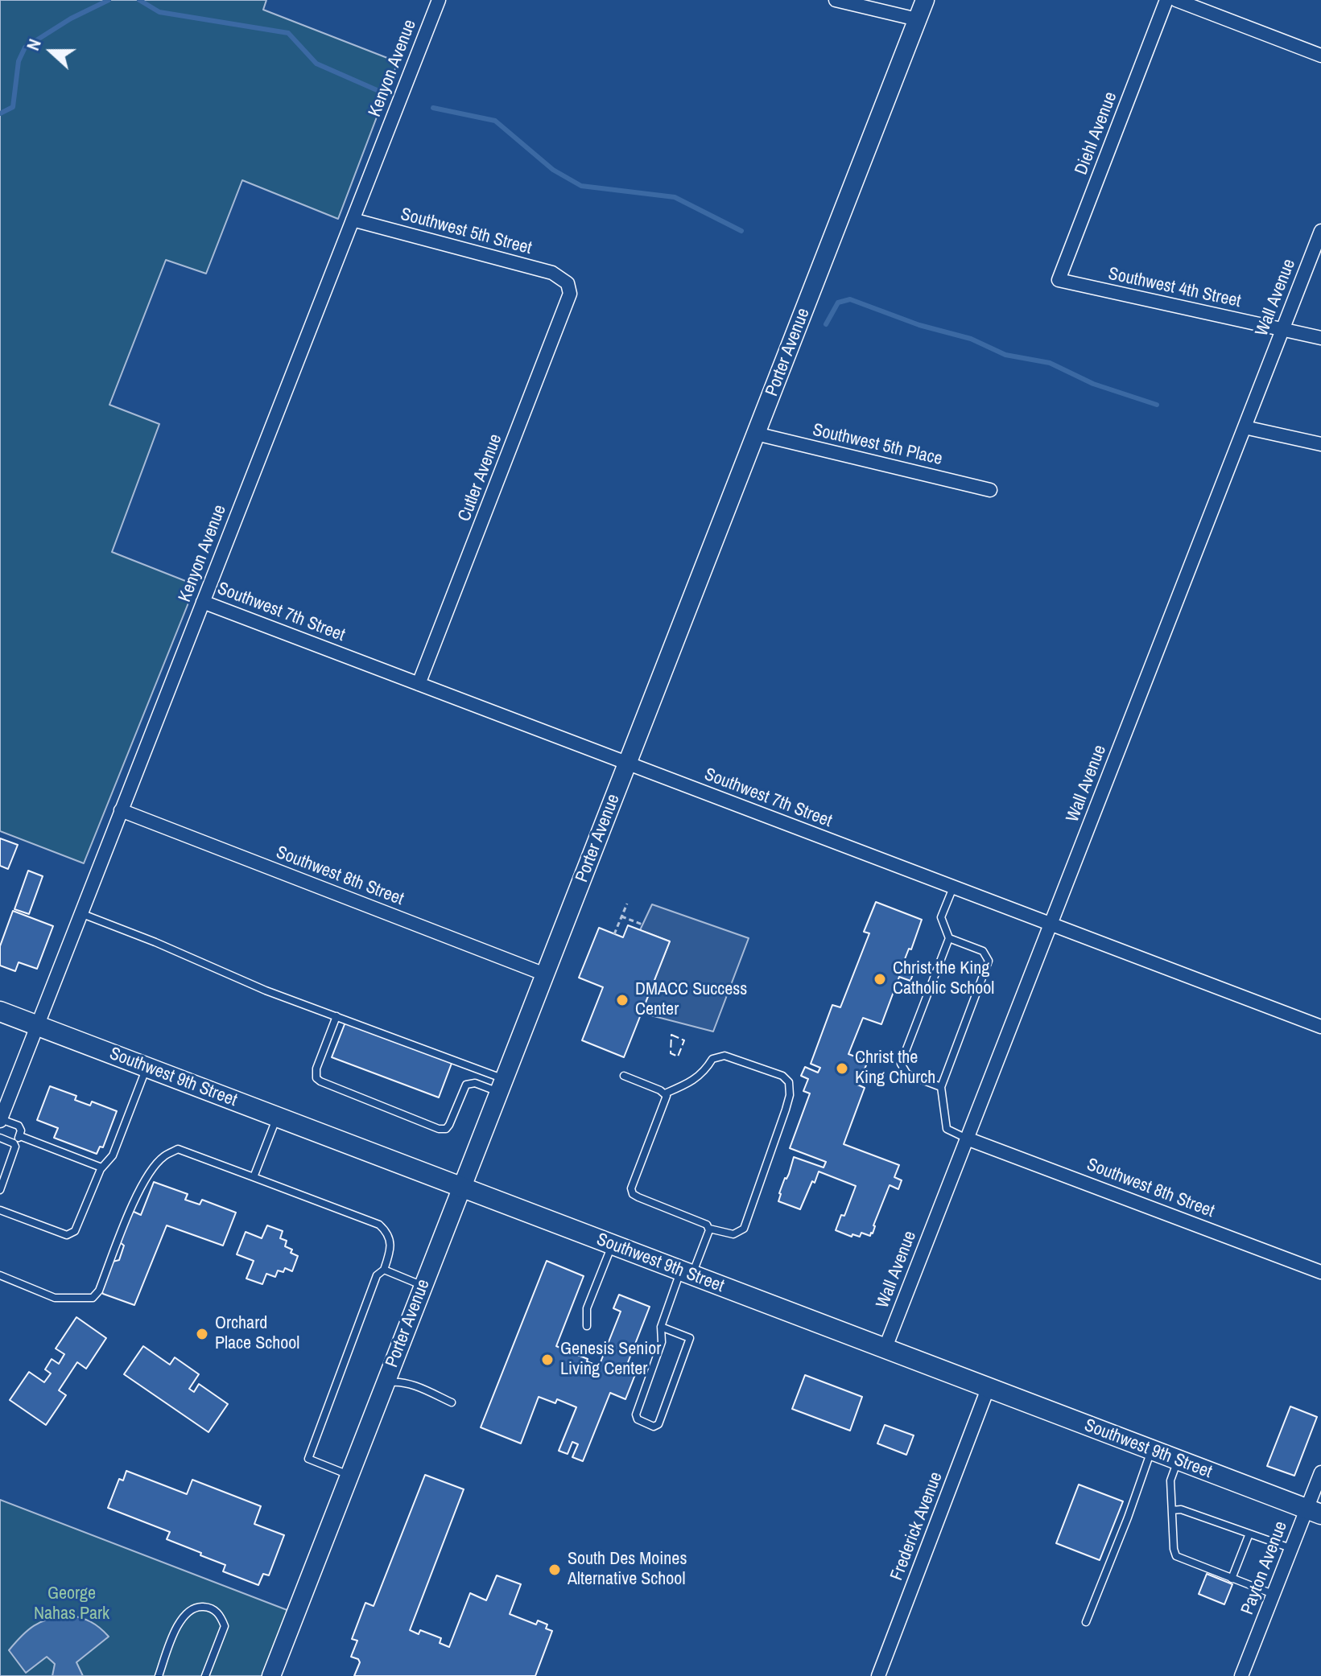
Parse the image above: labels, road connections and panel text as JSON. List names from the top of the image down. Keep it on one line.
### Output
{"streets":{"main road":["Southwest 9th Street"],"street":["Kenyon Avenue","Diehl Avenue","Southwest 5th Street","Southwest 4th Street","Wall Avenue","Porter Avenue","Southwest 5th Place","Cutler Avenue","Southwest 7th Street","Southwest 8th Street","Frederick Avenue","Payton Avenue"]},"crossings":[["Kenyon Avenue","Southwest 5th Street"],["Kenyon Avenue","Southwest 7th Street"],["Kenyon Avenue","Southwest 8th Street"],["Kenyon Avenue","Southwest 9th Street"],["Diehl Avenue","Southwest 4th Street"],["Southwest 5th Street","Cutler Avenue"],["Southwest 4th Street","Wall Avenue"],["Wall Avenue","Southwest 7th Street"],["Wall Avenue","Southwest 8th Street"],["Wall Avenue","Southwest 9th Street"],["Porter Avenue","Southwest 5th Place"],["Porter Avenue","Southwest 7th Street"],["Porter Avenue","Southwest 8th Street"],["Porter Avenue","Southwest 9th Street"],["Cutler Avenue","Southwest 7th Street"],["Southwest 9th Street","Frederick Avenue"],["Southwest 9th Street","Payton Avenue"]],"parks":["George Nahas Park"],"places":["Christ the King Catholic School","DMACC Success Center","Christ the King Church","Orchard Place School","Genesis Senior Living Center","South Des Moines Alternative School"],"north":"left"}
